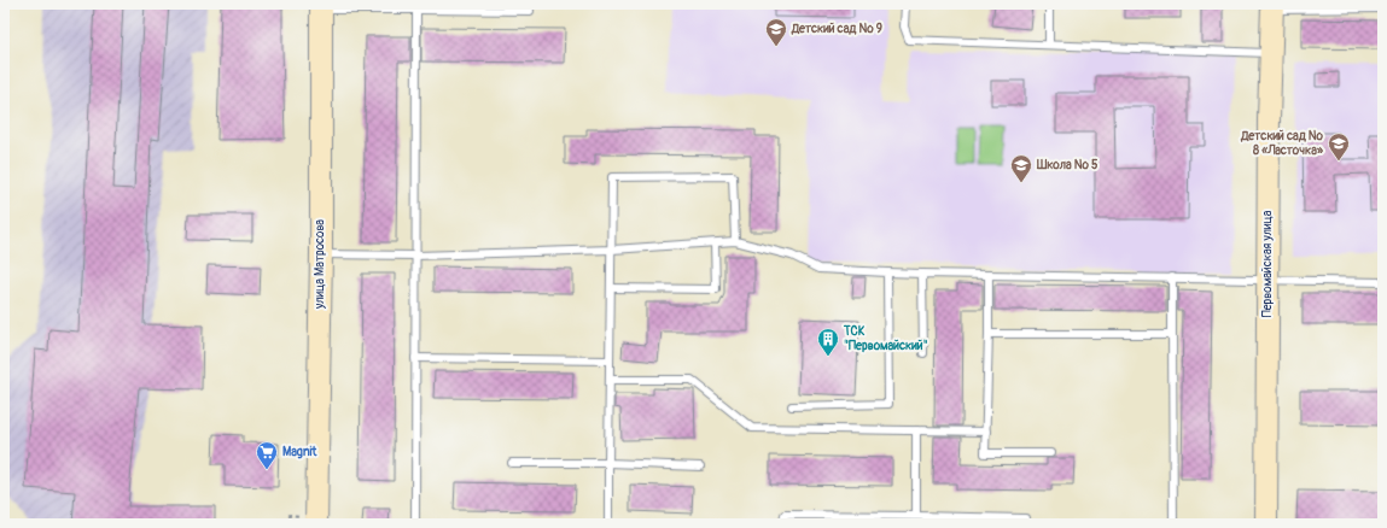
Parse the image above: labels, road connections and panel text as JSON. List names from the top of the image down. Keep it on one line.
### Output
{"streets":{"street":["улица Матросова","Первомайская улица"]},"places":{"school or university":["Детский сад № 9","Детский сад № 8 «Ласточка»","Школа № 5"],"building":["ТСК \"Первомайский\""],"supermarket":["Magnit"]}}
